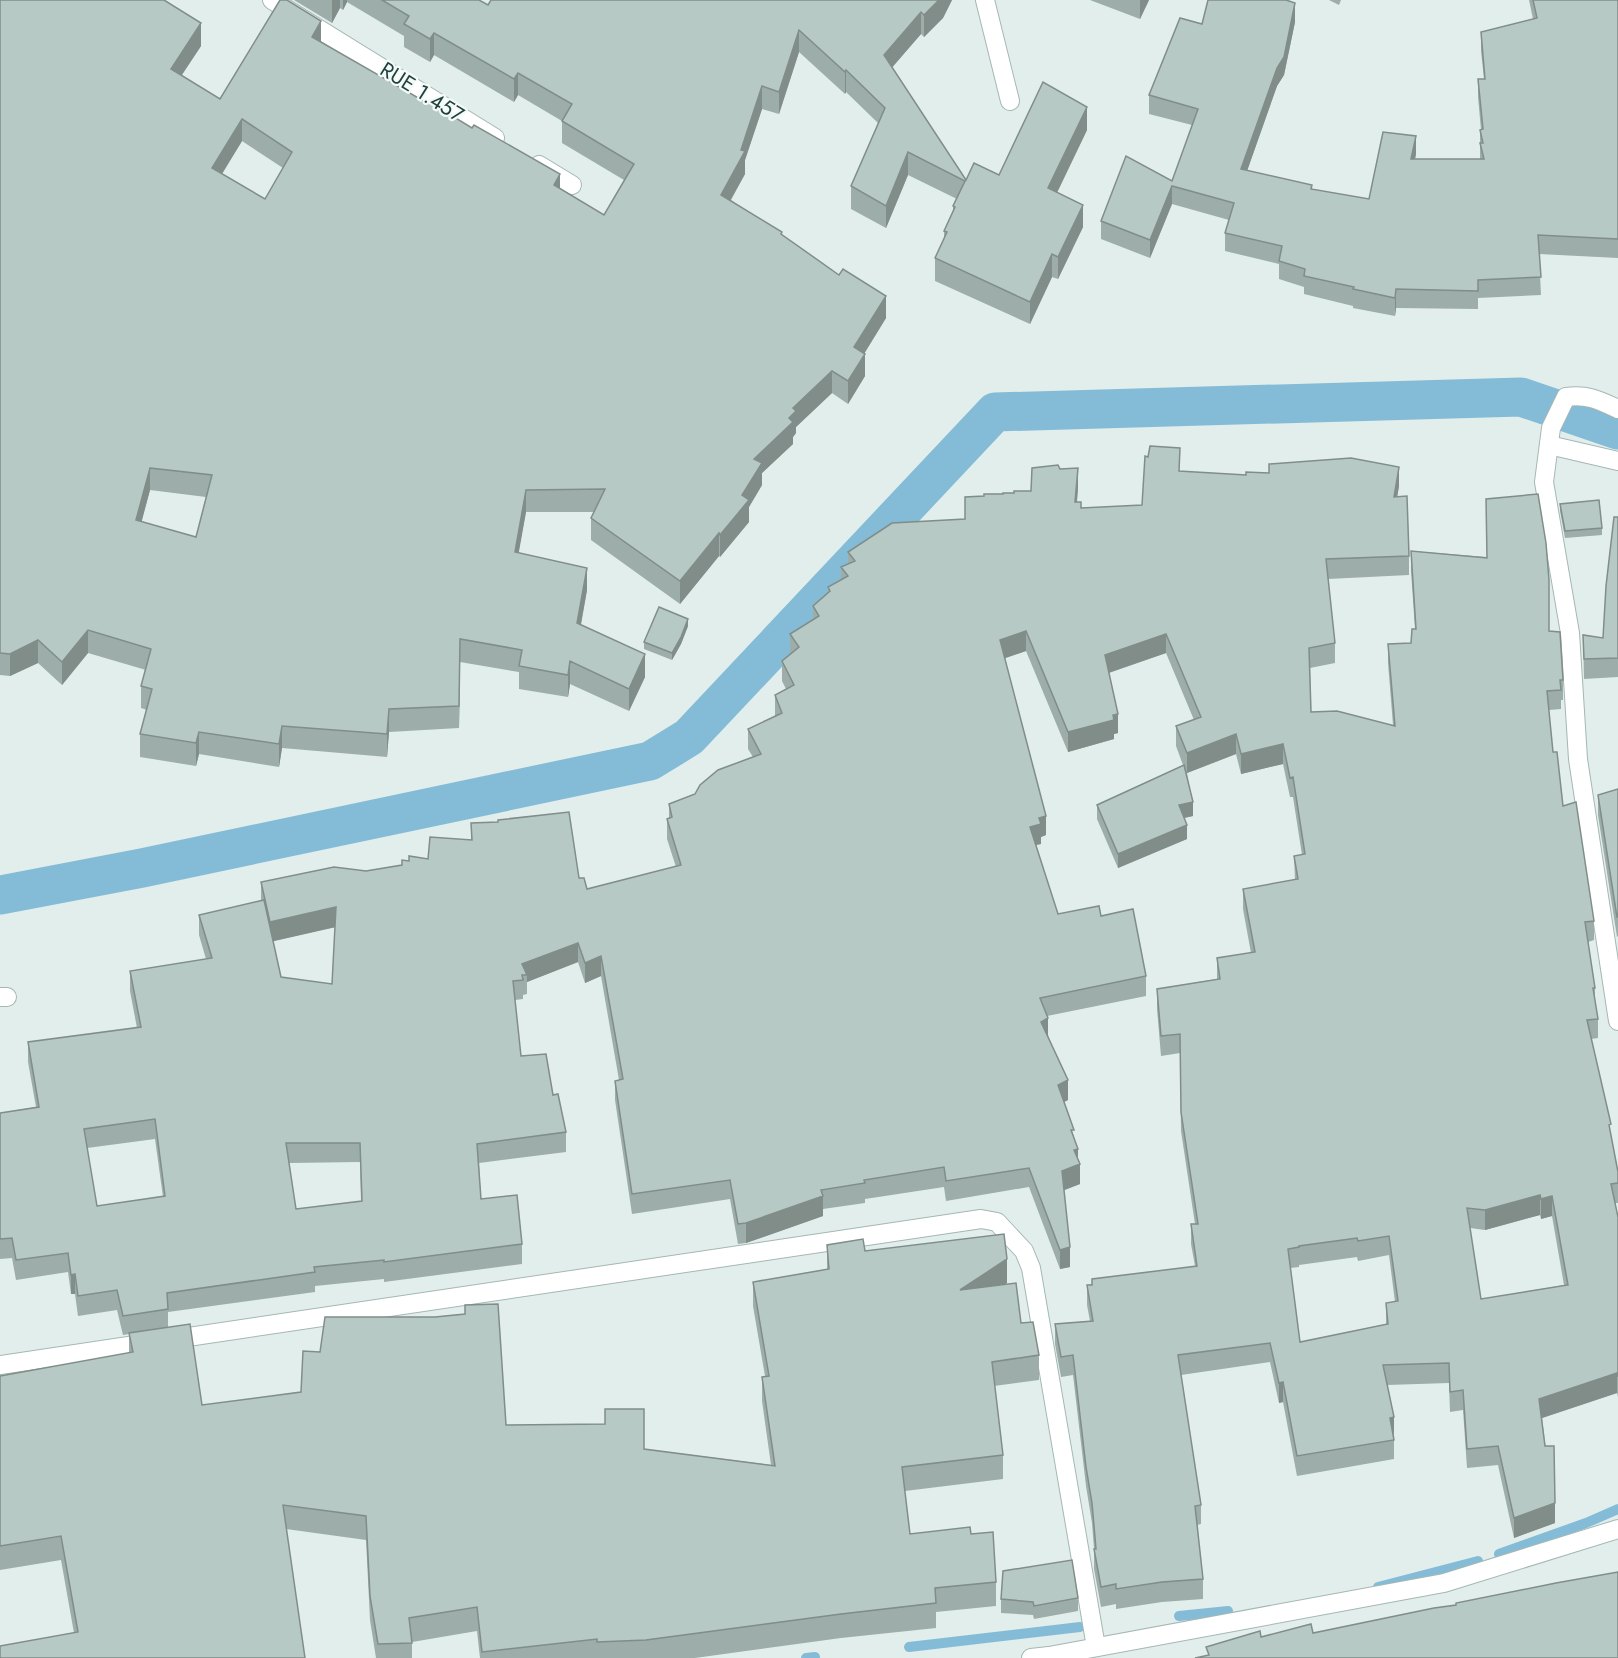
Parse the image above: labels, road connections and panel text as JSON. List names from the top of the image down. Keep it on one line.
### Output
{"streets":{"street":["RUE 1.457"]}}
